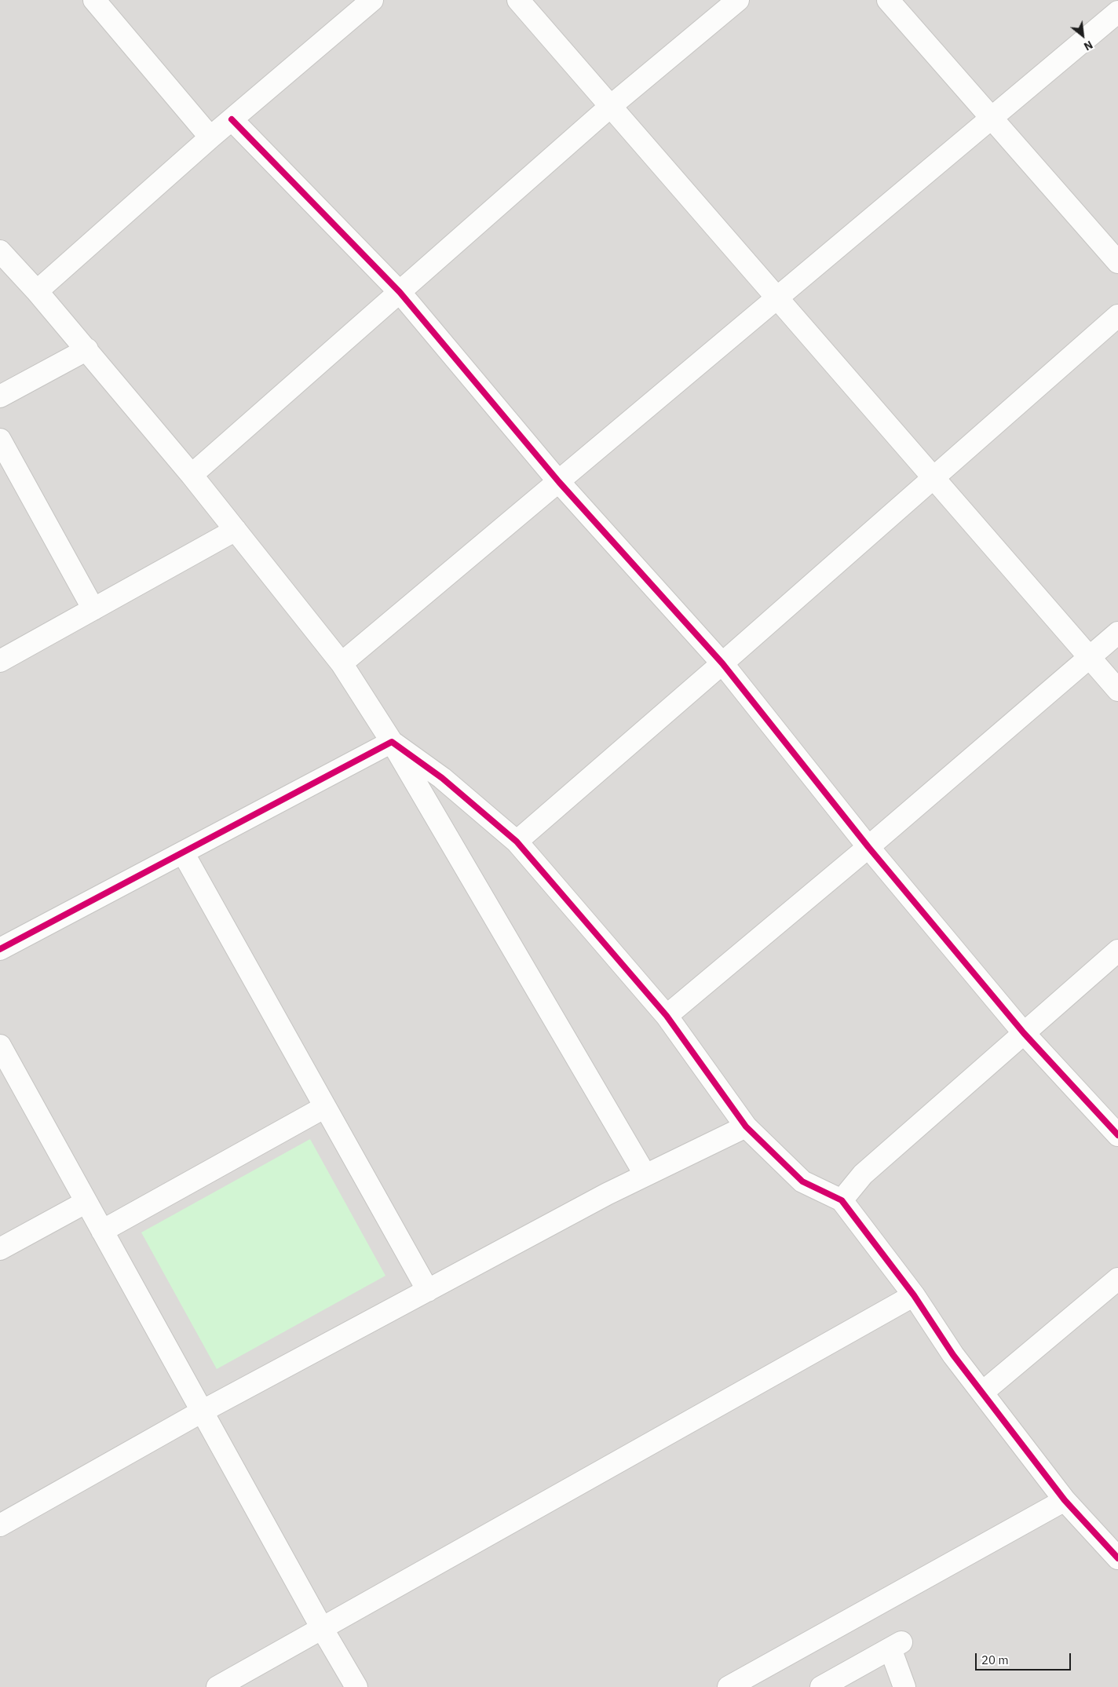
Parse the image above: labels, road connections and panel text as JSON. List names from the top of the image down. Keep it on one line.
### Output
{"scale_bar":"20 m","north":"bottom right"}
